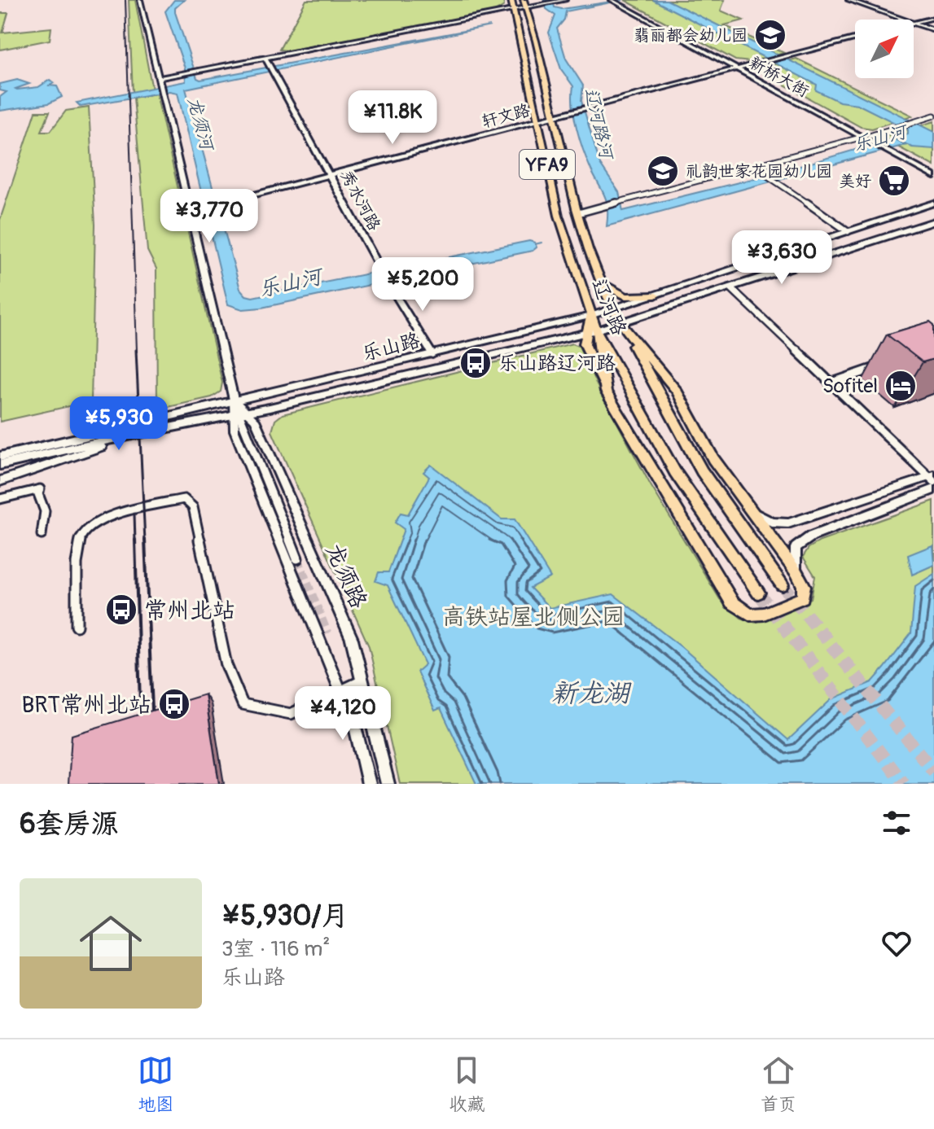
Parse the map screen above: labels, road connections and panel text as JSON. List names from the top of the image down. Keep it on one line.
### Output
{"streets":{"main road":["YFA9","辽河路","乐山路"],"street":["新桥大街","轩文路","秀水河路","龙须路"]},"crossings":[["新桥大街","轩文路"],["轩文路","秀水河路"],["轩文路","辽河路"],["秀水河路","乐山路"],["辽河路","乐山路"],["乐山路","龙须路"]],"water":["龙须河","辽河路河","乐山河","新龙湖"],"parks":["高铁站屋北侧公园"],"places":{"school or university":["翡丽都会幼儿园","礼韵世家花园幼儿园"],"supermarket":["美好"],"bus stop":["乐山路辽河路","常州北站","BRT常州北站"],"hotel":["Sofitel"]},"north":"top right","page":{"price":["¥11.8K","¥3,770","¥3,630","¥5,200","¥5,930","¥4,120"],"heading":"6套房源","list":[{"name":"¥5,930/月","note":"3室 · 116 m² · 乐山路"}],"tabs":["地图","收藏","首页"]}}
